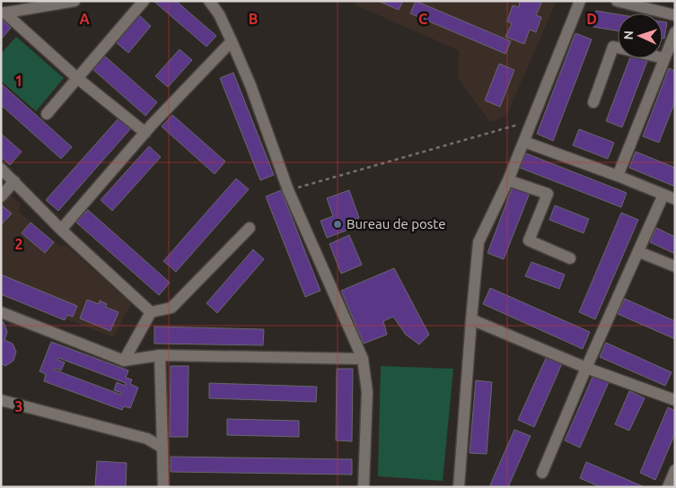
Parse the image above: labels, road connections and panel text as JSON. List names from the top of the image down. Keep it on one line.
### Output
{"places":["Bureau de poste"],"north":"left","grid":{"columns":["A","B","C","D"],"rows":["1","2","3"]}}
